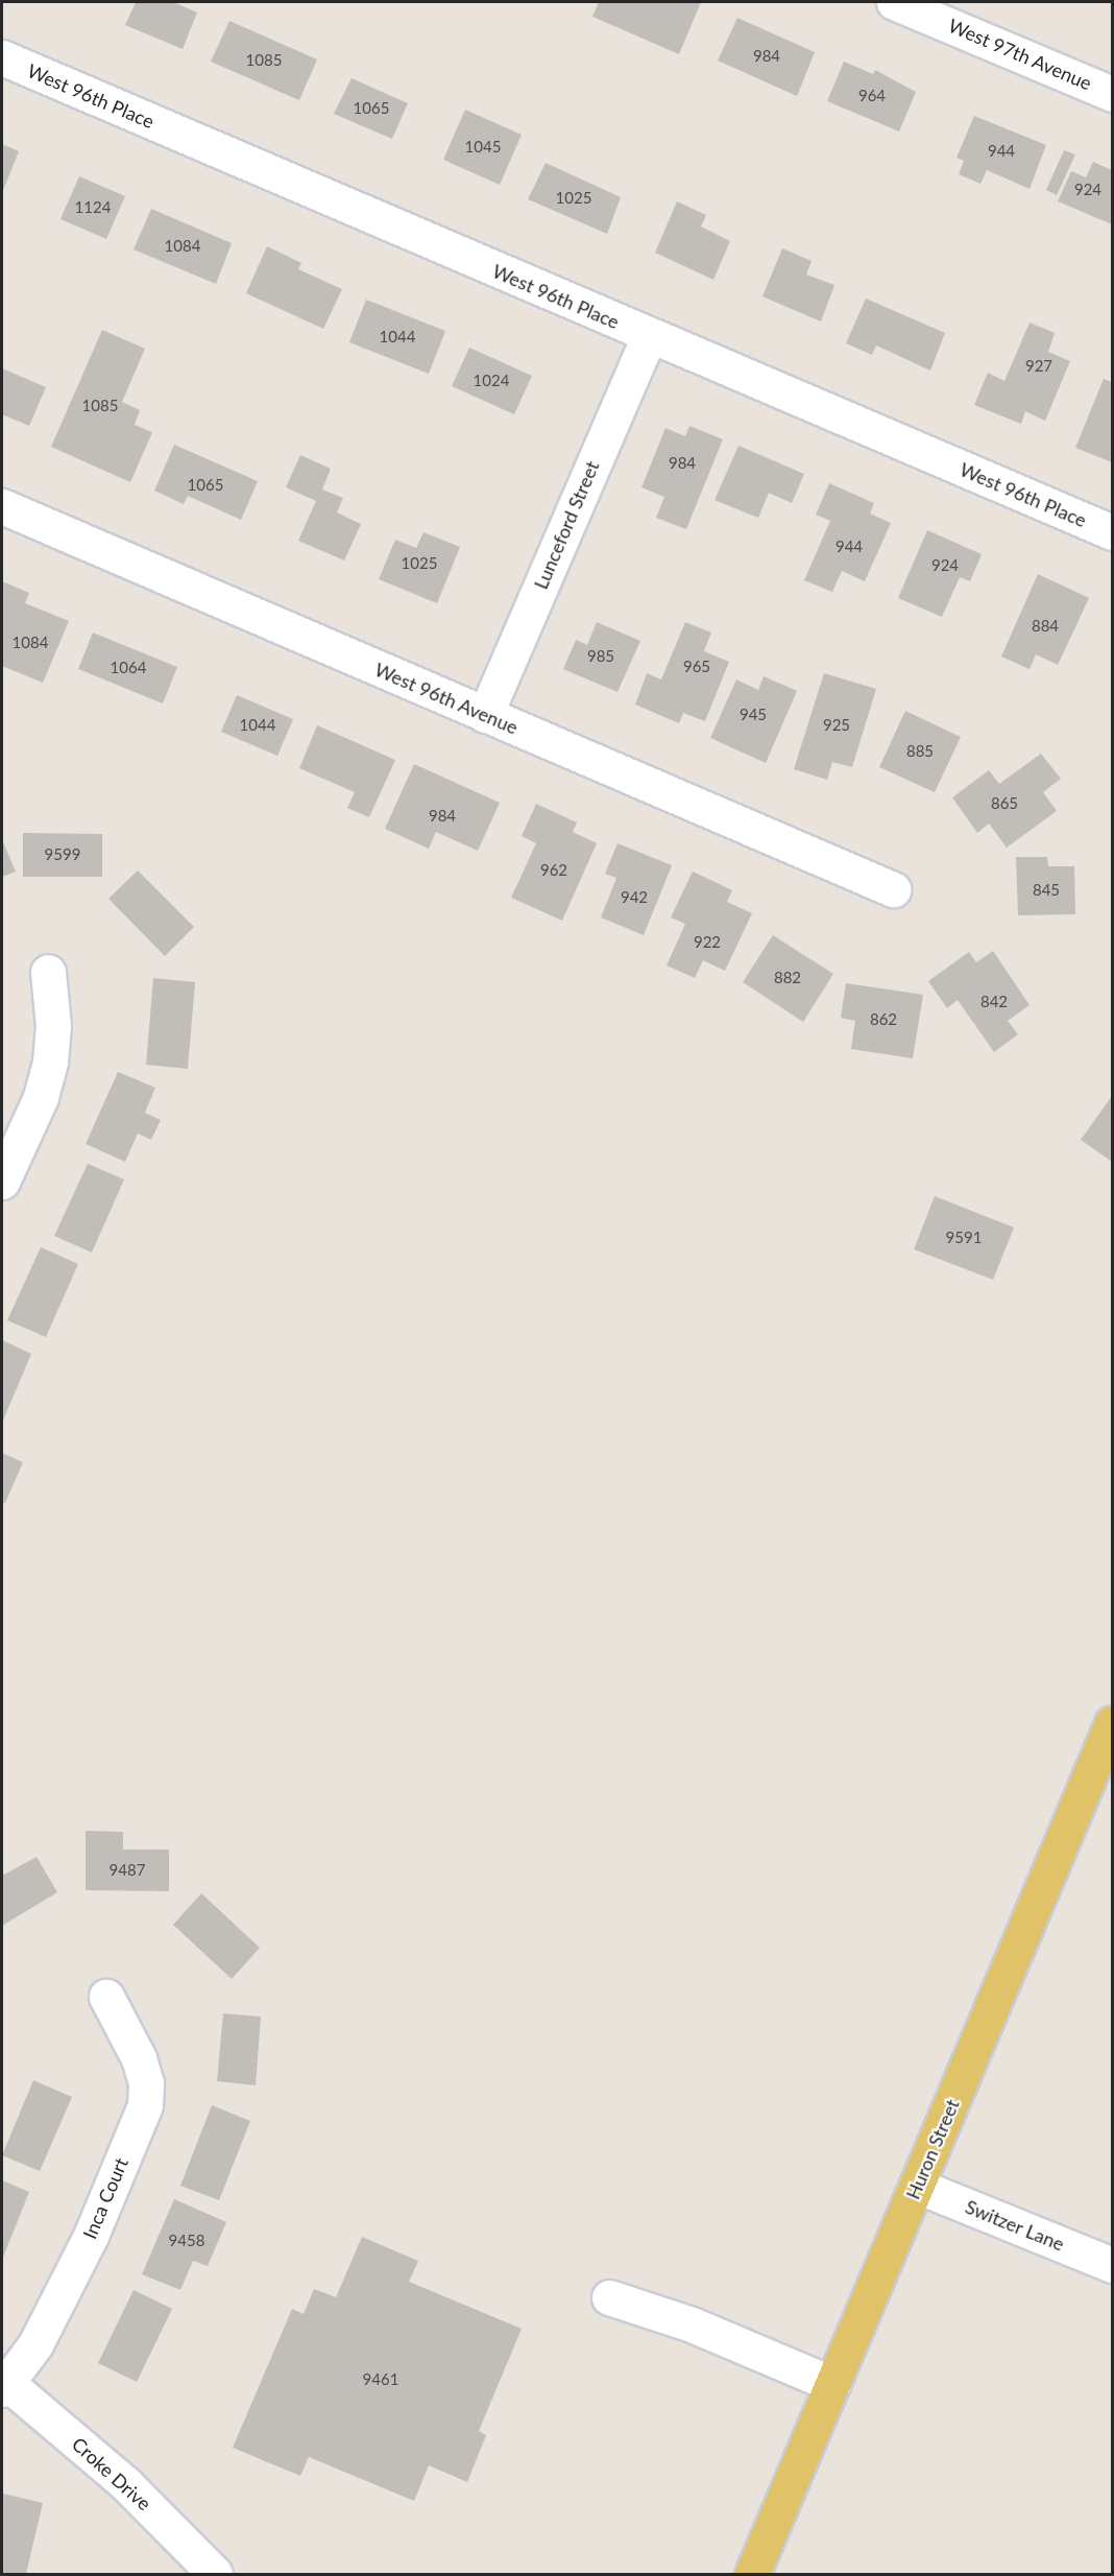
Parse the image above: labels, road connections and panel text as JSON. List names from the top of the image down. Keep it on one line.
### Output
{"streets":{"main road":["Huron Street"],"street":["West 97th Avenue","West 96th Place","Lunceford Street","West 96th Avenue","Inca Court","Switzer Lane","Croke Drive"]},"crossings":[["West 96th Place","Lunceford Street"],["Lunceford Street","West 96th Avenue"],["Huron Street","Switzer Lane"],["Inca Court","Croke Drive"]],"house_numbers":["984","1085","964","1065","1045","944","924","1025","1124","1084","1044","927","1024","1085","984","1065","944","1025","924","884","1084","985","965","1064","945","1044","925","885","865","984","9599","962","845","942","922","882","842","862","9591","9487","9458","9461"]}
